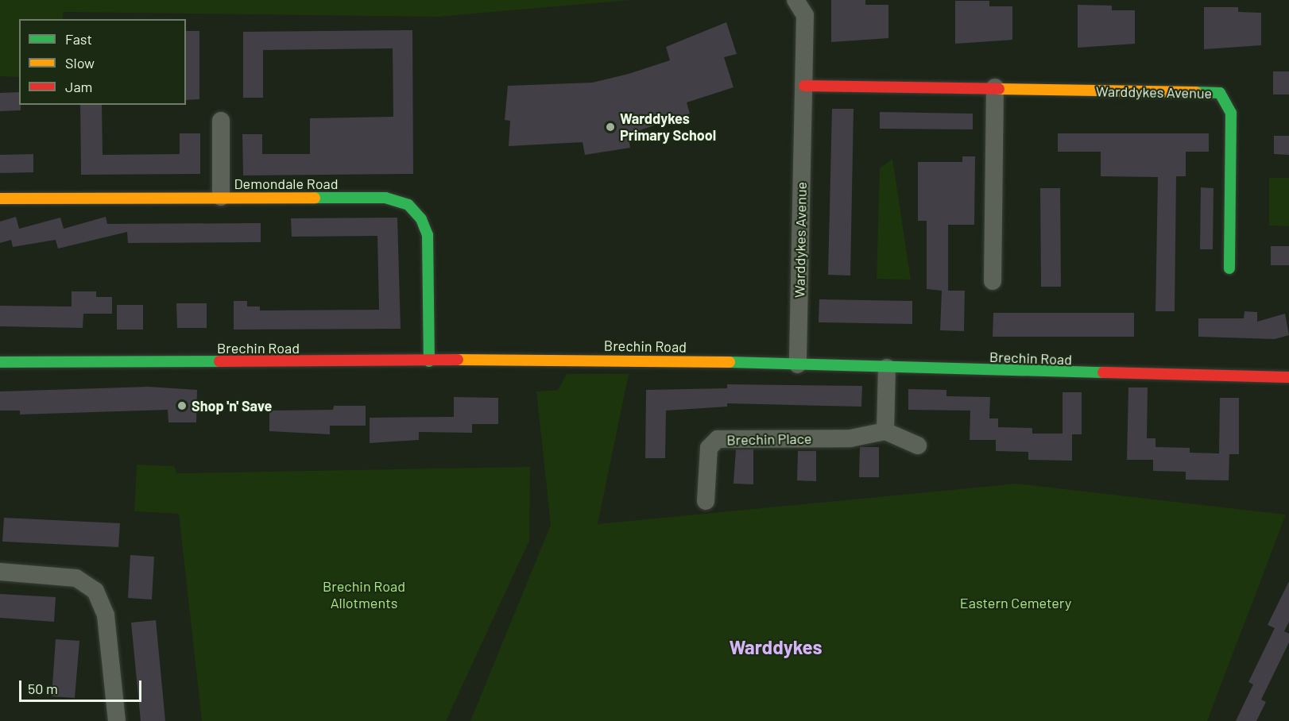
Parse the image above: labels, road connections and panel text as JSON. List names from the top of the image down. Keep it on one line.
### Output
{"streets":{"street":["Warddykes Avenue","Demondale Road","Brechin Road","Brechin Place"]},"crossings":[["Warddykes Avenue","Brechin Road"],["Demondale Road","Brechin Road"]],"districts":["Warddykes"],"parks":["Brechin Road Allotments","Eastern Cemetery"],"places":["Warddykes Primary School","Shop 'n' Save"],"legend":["Fast","Slow","Jam"],"scale_bar":"50 m"}
